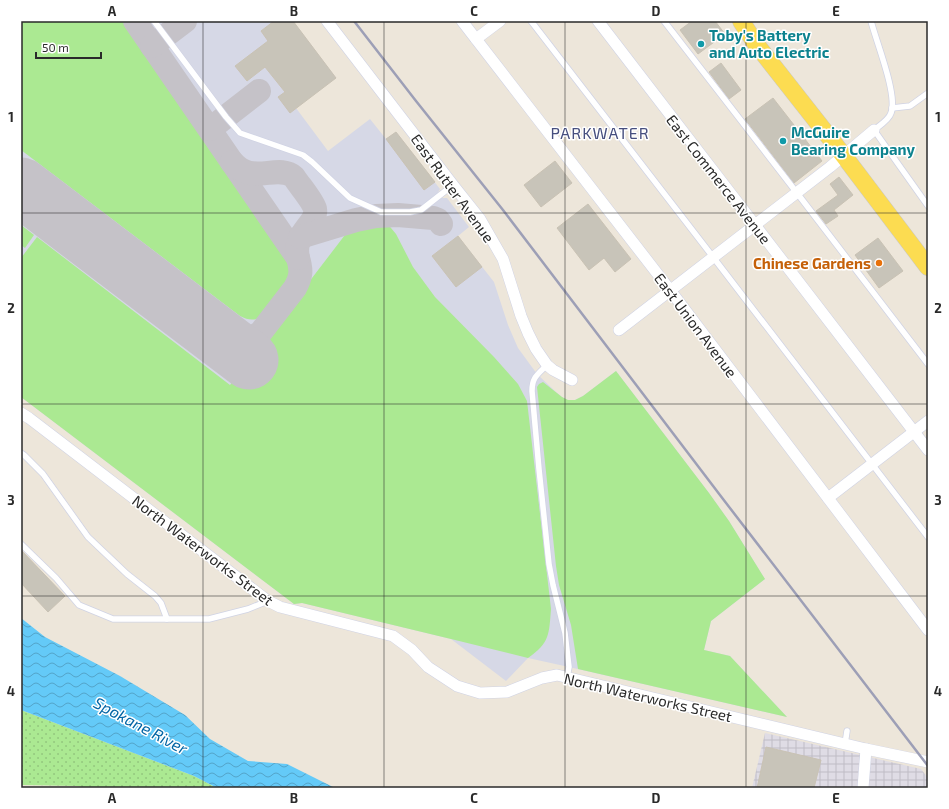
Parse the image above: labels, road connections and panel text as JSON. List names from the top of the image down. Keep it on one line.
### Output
{"streets":{"street":["East Commerce Avenue","East Rutter Avenue","East Union Avenue","North Waterworks Street"]},"districts":["PARKWATER"],"water":["Spokane River"],"places":["Toby's Battery and Auto Electric","McGuire Bearing Company","Chinese Gardens"],"scale_bar":"50 m","grid":{"columns":["A","B","C","D","E"],"rows":["1","2","3","4"]}}
